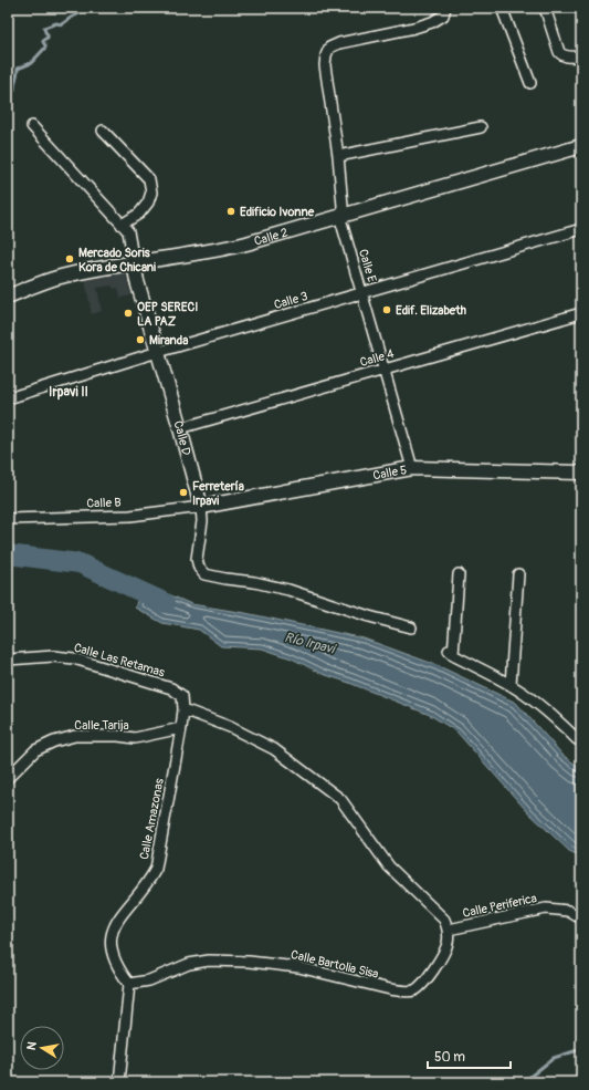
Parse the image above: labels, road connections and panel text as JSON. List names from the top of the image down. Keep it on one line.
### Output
{"streets":{"main road":["Calle 2","Calle D","Calle 5"],"street":["Calle E","Calle 3","Calle 4","Calle B","Calle Las Retamas","Calle Tarija","Calle Amazonas","Calle Periferica","Calle Bartolia Sisa"]},"crossings":[["Calle 2","Calle E"],["Calle 2","Calle D"],["Calle E","Calle 3"],["Calle E","Calle 4"],["Calle E","Calle 5"],["Calle 3","Calle D"],["Calle 4","Calle D"],["Calle D","Calle 5"],["Calle D","Calle B"],["Calle 5","Calle B"],["Calle Las Retamas","Calle Amazonas"],["Calle Tarija","Calle Amazonas"],["Calle Amazonas","Calle Bartolia Sisa"],["Calle Periferica","Calle Bartolia Sisa"]],"districts":["Irpavi II"],"water":["Río Irpavi"],"places":["Edificio Ivonne","Mercado Soris Kora de Chicani","Edif. Elizabeth","OEP SERECI LA PAZ","Miranda","Ferretería Irpavi"],"scale_bar":"50 m","north":"left"}
